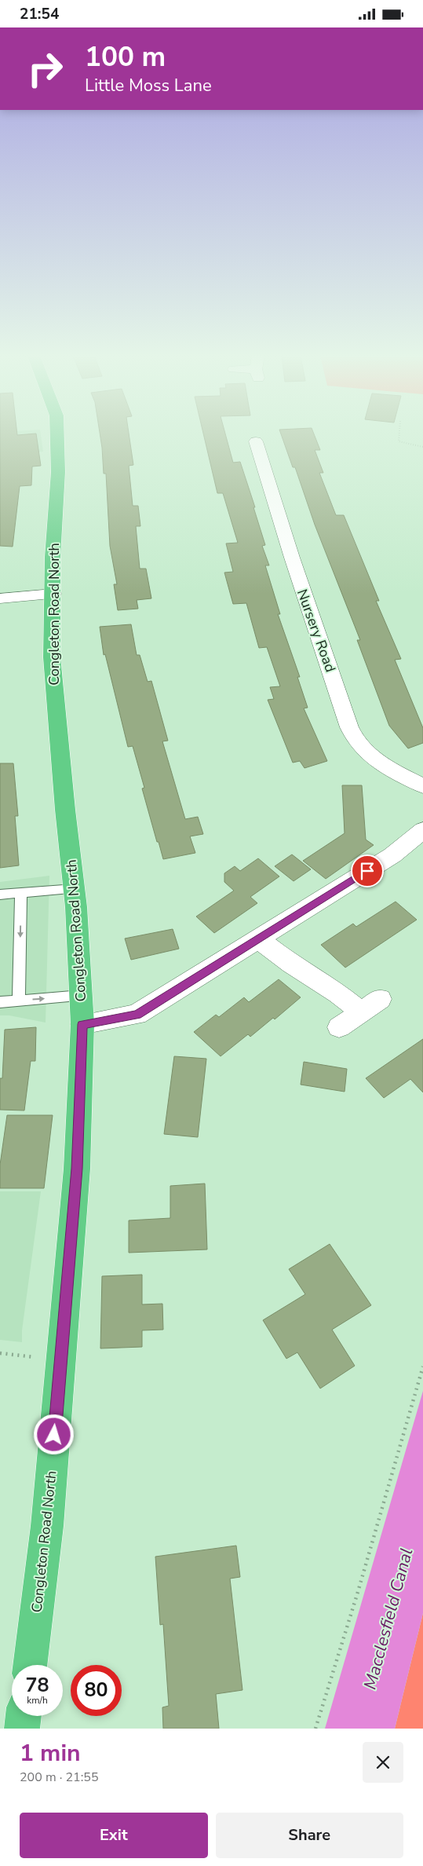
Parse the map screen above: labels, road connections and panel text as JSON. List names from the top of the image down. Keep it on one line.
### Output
{"streets":{"highway":["Congleton Road North"],"street":["Nursery Road"]},"water":["Macclesfield Canal"],"page":{"status":"21:54","turn":["100 m","Little Moss Lane"],"speed":"78 km/h","limit":"80","heading":["1 min","200 m · 21:55"],"buttons":["Exit","Share"]}}
